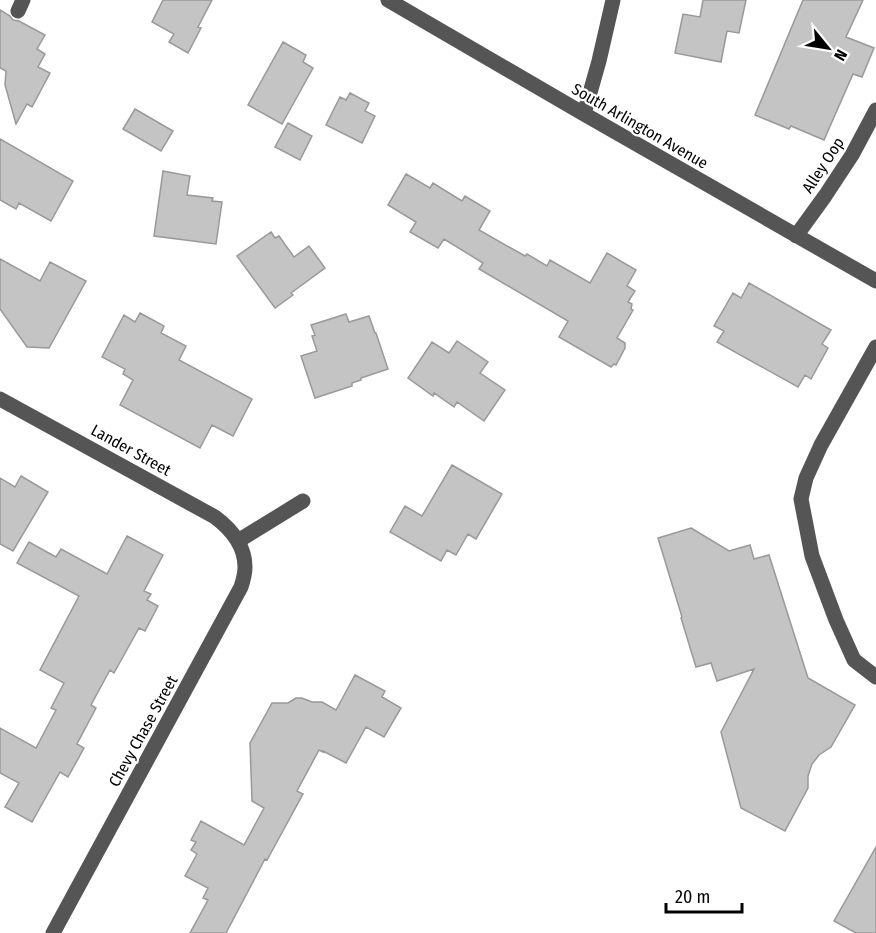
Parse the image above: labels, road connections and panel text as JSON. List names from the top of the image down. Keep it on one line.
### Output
{"streets":{"street":["South Arlington Avenue","Alley Oop","Lander Street","Chevy Chase Street"]},"crossings":[["South Arlington Avenue","Alley Oop"],["Lander Street","Chevy Chase Street"]],"scale_bar":"20 m","north":"bottom right"}
